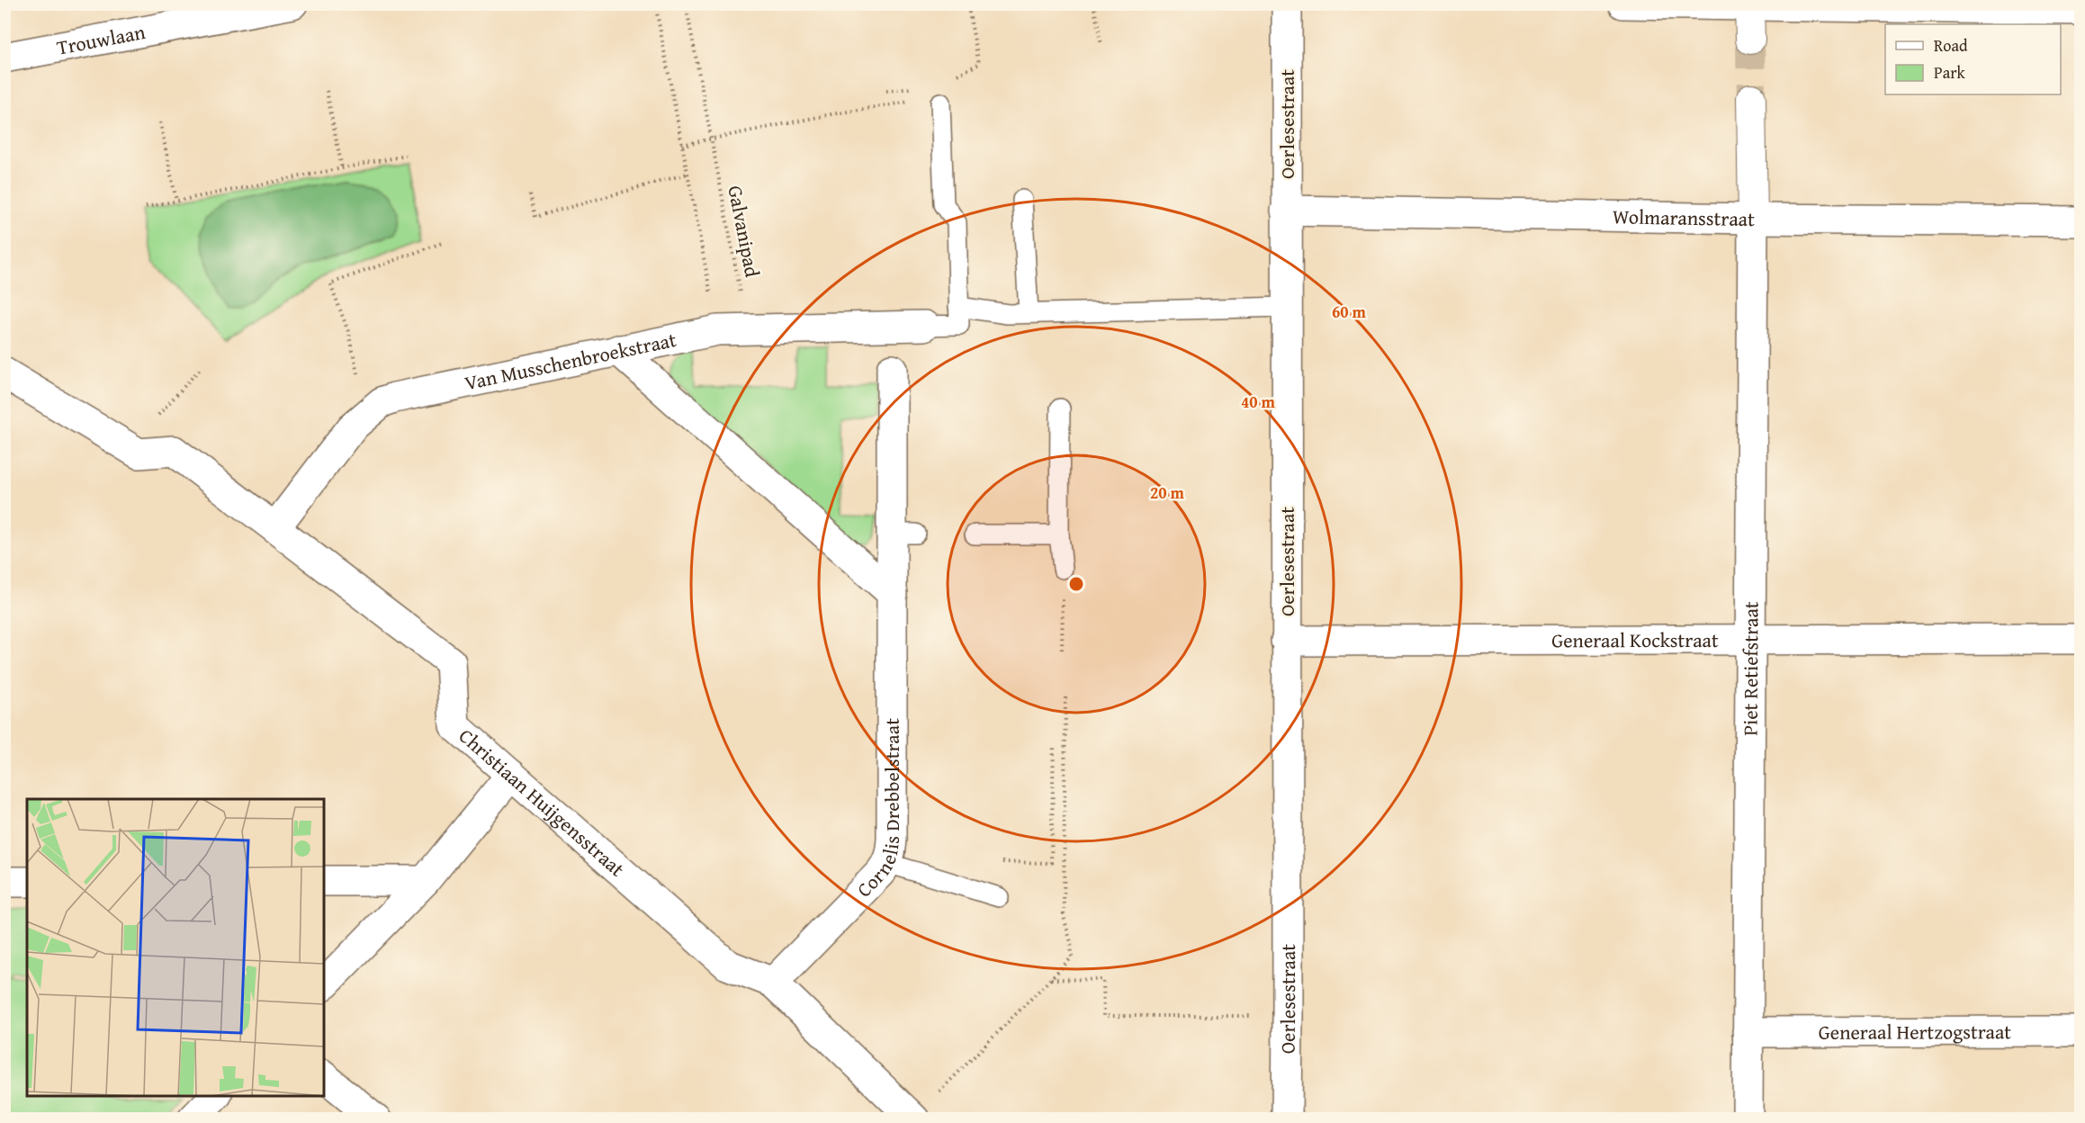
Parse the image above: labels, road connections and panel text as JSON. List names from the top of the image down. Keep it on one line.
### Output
{"streets":{"street":["Trouwlaan","Oerlesestraat","Wolmaransstraat","Van Musschenbroekstraat","Generaal Kockstraat","Piet Retiefstraat","Christiaan Huijgensstraat","Cornelis Drebbelstraat","Generaal Hertzogstraat"],"path":["Galvanipad"]},"crossings":[["Oerlesestraat","Wolmaransstraat"],["Oerlesestraat","Generaal Kockstraat"],["Wolmaransstraat","Piet Retiefstraat"],["Galvanipad","Van Musschenbroekstraat"],["Van Musschenbroekstraat","Christiaan Huijgensstraat"],["Generaal Kockstraat","Piet Retiefstraat"],["Piet Retiefstraat","Generaal Hertzogstraat"],["Christiaan Huijgensstraat","Cornelis Drebbelstraat"]],"legend":["Road","Park"],"rings":["60 m","40 m","20 m"]}
